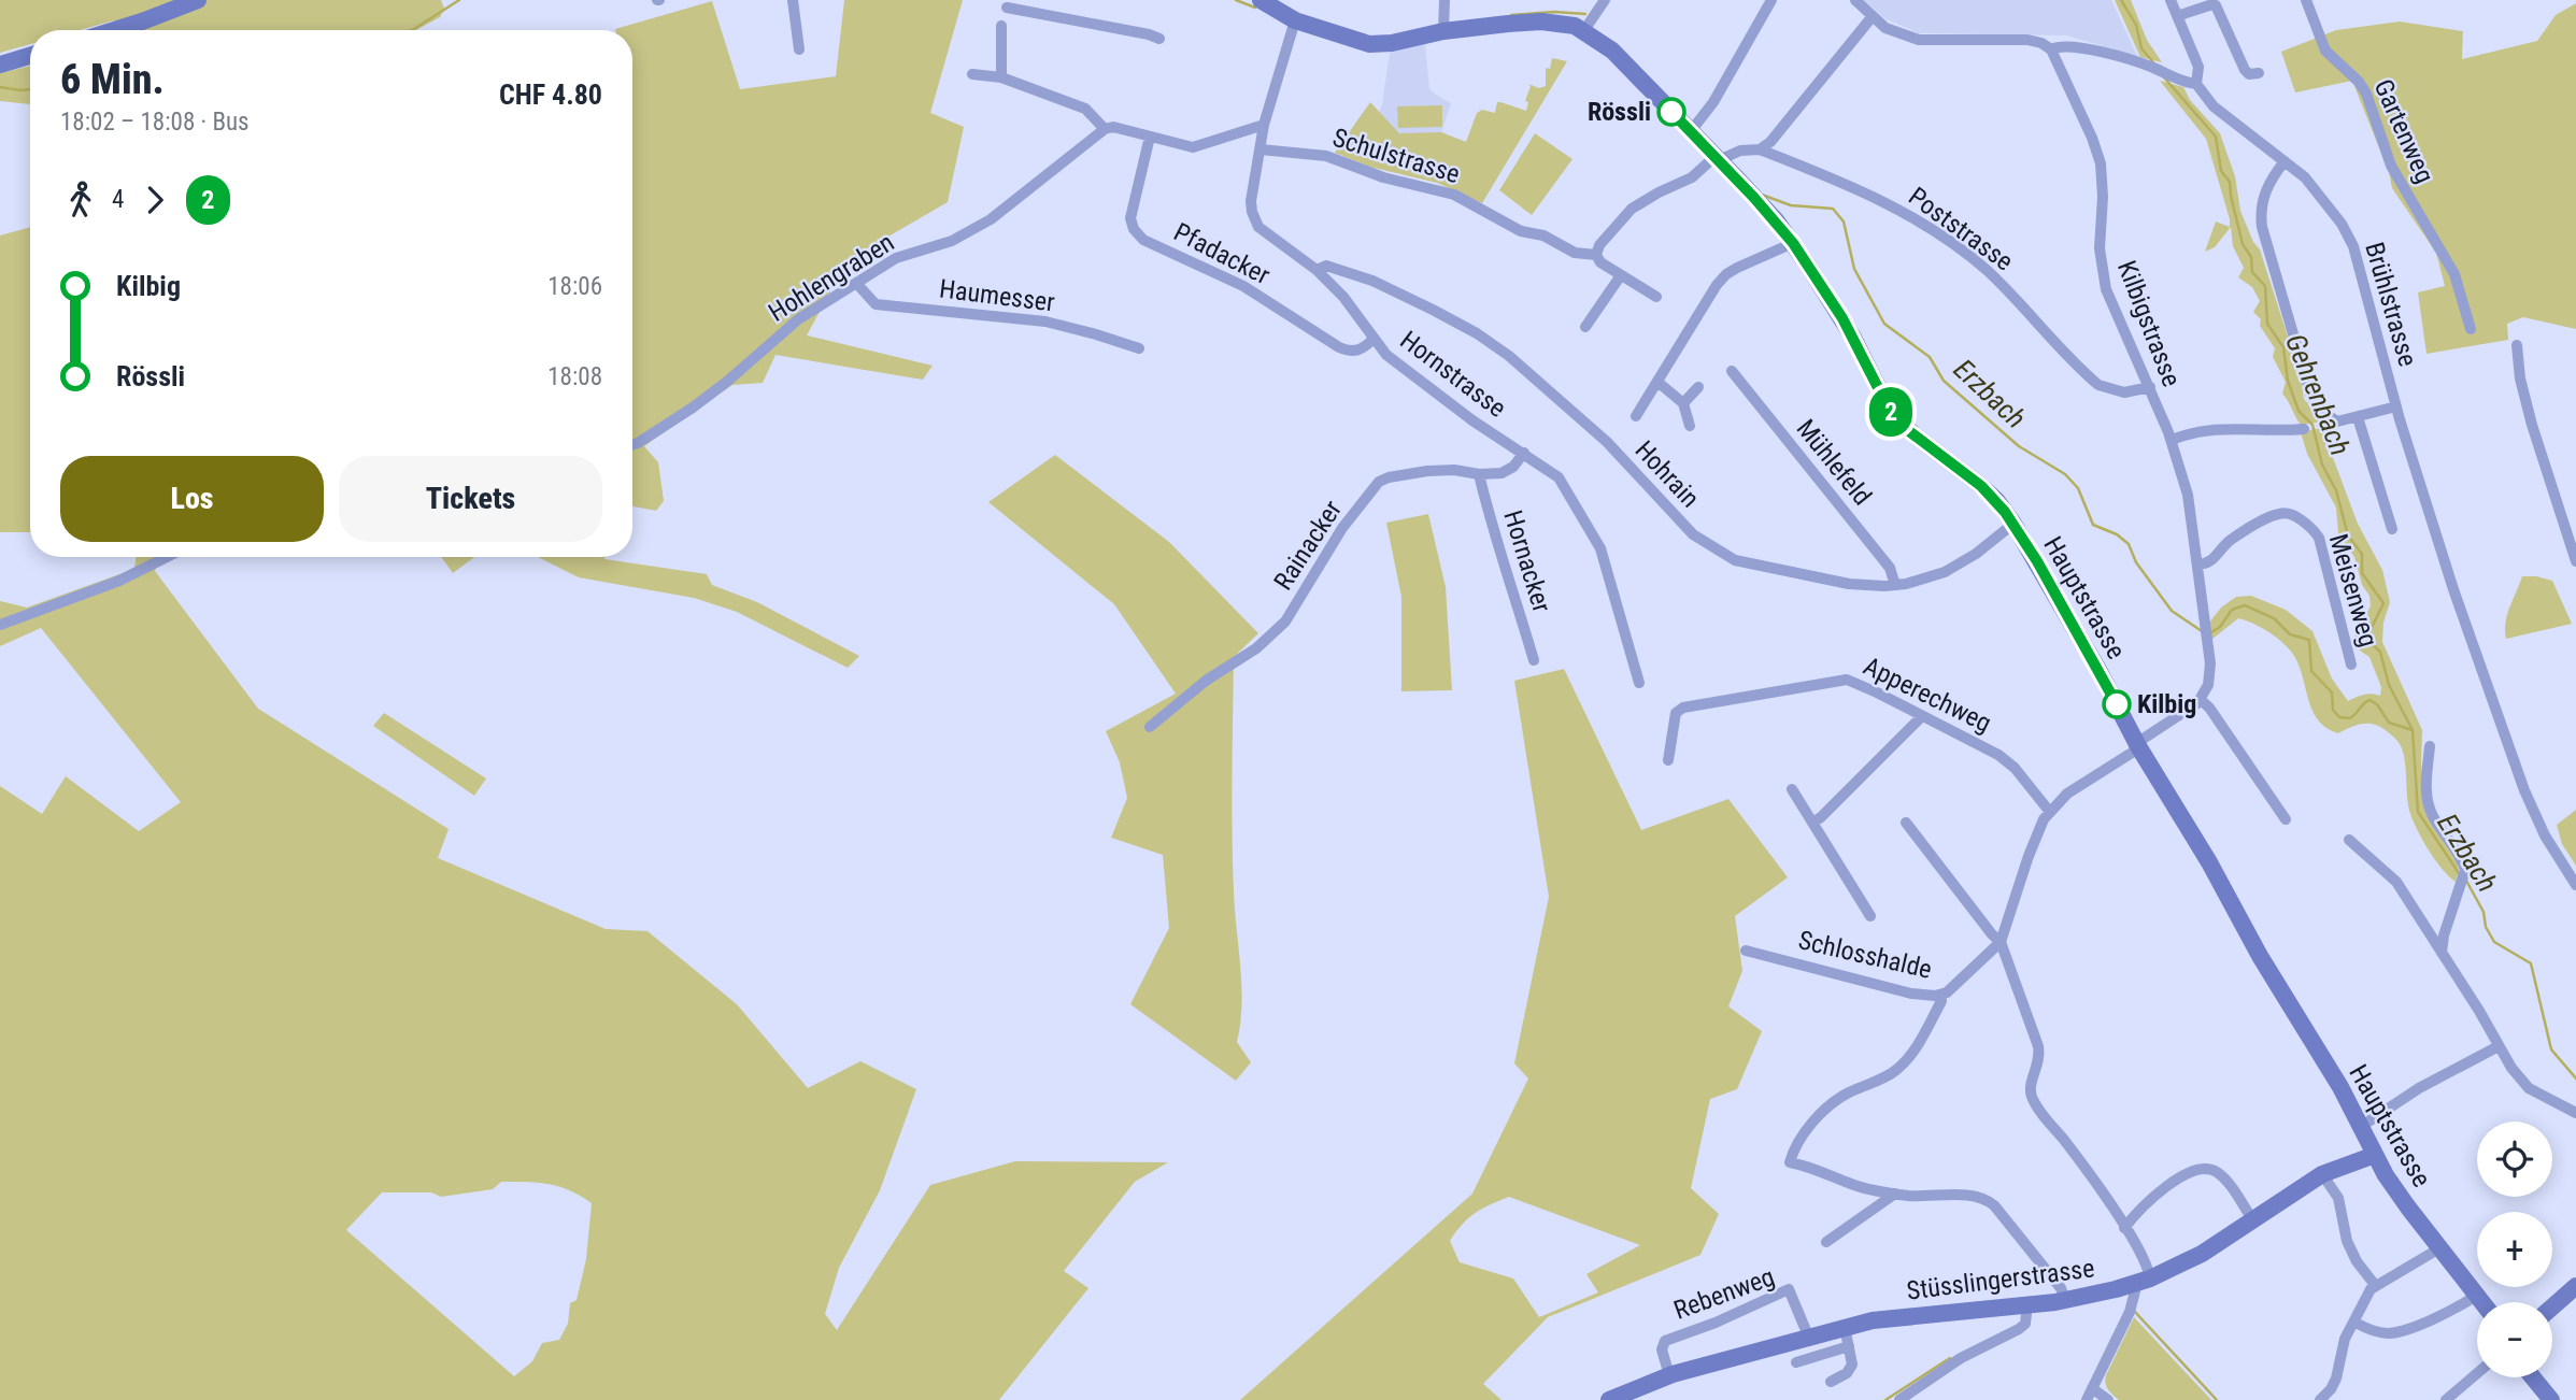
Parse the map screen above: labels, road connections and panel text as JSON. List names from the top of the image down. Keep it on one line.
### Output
{"streets":{"main road":["Hauptstrasse","Stüsslingerstrasse"],"street":["Gartenweg","Schulstrasse","Poststrasse","Pfadacker","Hohlengraben","Haumesser","Brühlstrasse","Kilbigstrasse","Hornstrasse","Mühlefeld","Hohrain","Rainacker","Hornacker","Meisenweg","Apperechweg","Schlosshalde","Rebenweg"]},"crossings":[["Schulstrasse","Hornstrasse"],["Poststrasse","Kilbigstrasse"],["Pfadacker","Hornstrasse"],["Hohlengraben","Haumesser"],["Kilbigstrasse","Meisenweg"],["Hornstrasse","Hohrain"],["Hornstrasse","Rainacker"],["Hornstrasse","Hauptstrasse"],["Mühlefeld","Hohrain"],["Hohrain","Hauptstrasse"],["Rainacker","Hornacker"],["Hauptstrasse","Stüsslingerstrasse"],["Stüsslingerstrasse","Rebenweg"]],"water":["Erzbach","Gehrenbach"],"places":["Rössli","Kilbig"],"lines":["bus line 2"],"page":{"on_map":"2","heading":["6 Min.","18:02 – 18:08 · Bus","CHF 4.80"],"legs":["4","2"],"list":[{"name":"Kilbig","value":"18:06"},{"name":"Rössli","value":"18:08"}],"buttons":["Los","Tickets"],"map_buttons":["+","−"]}}
